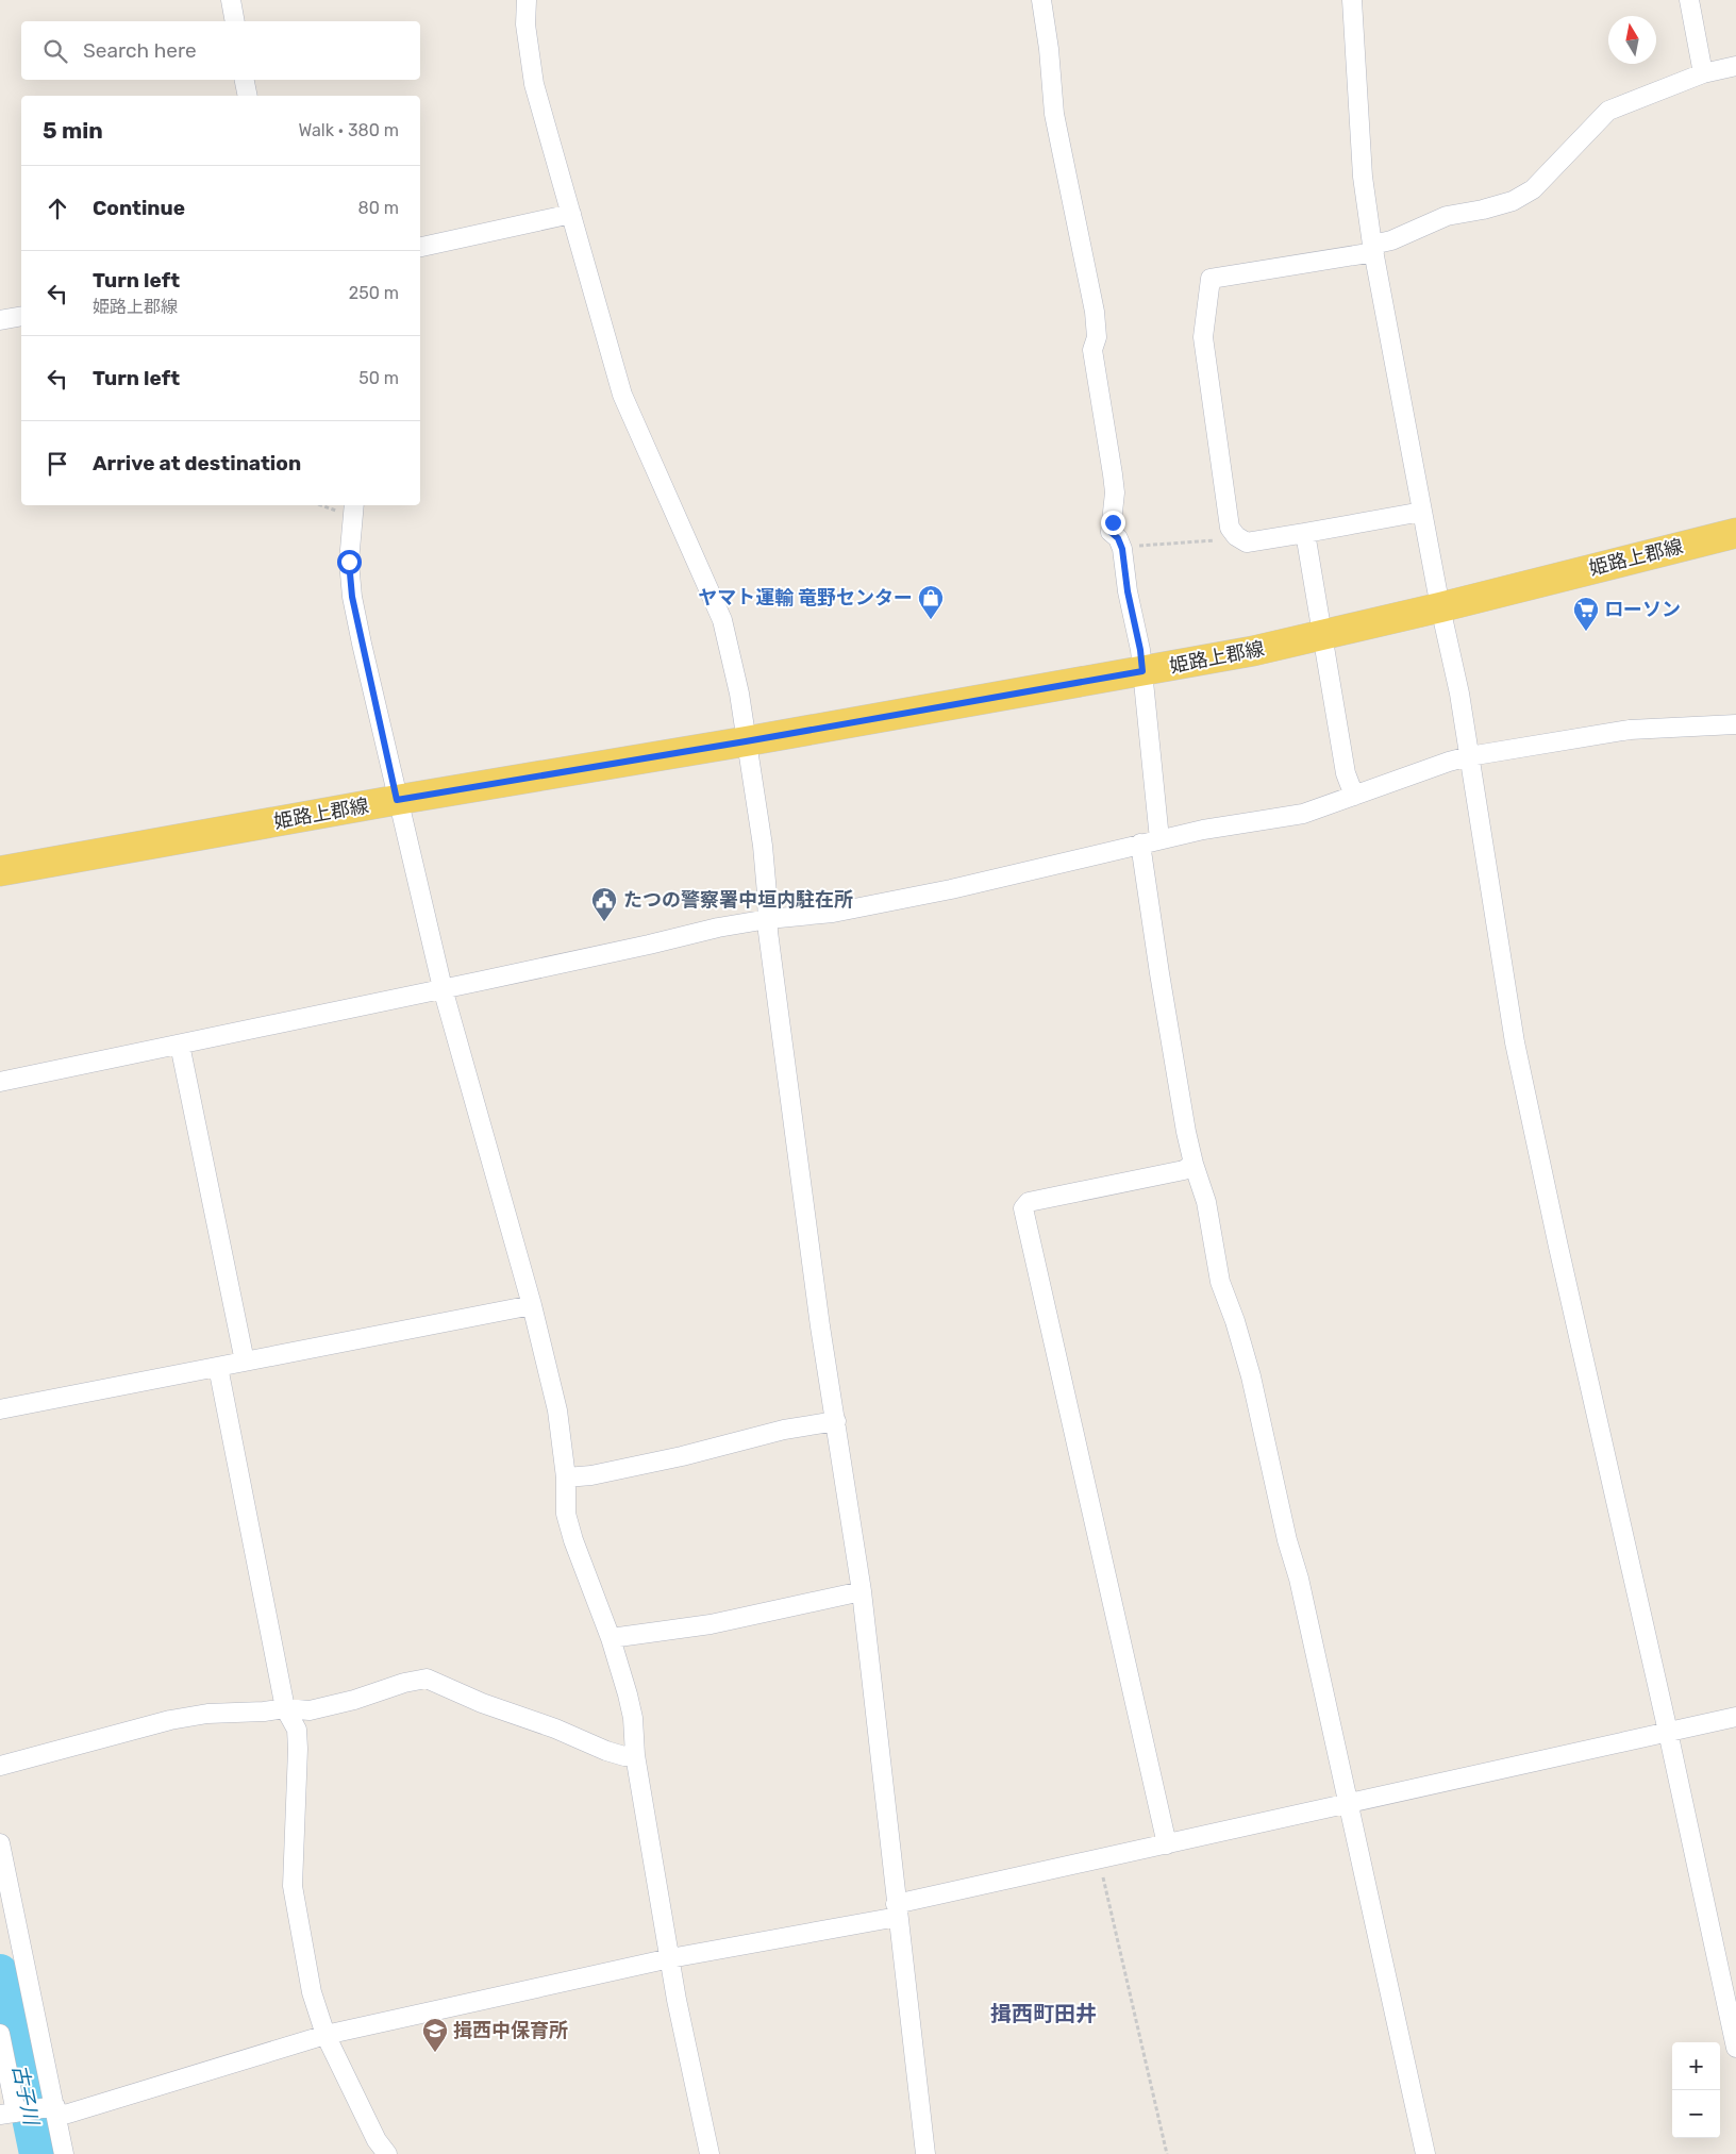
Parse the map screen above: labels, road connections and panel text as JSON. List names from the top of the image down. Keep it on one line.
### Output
{"streets":{"main road":["姫路上郡線"]},"districts":["揖西町田井"],"water":["古子川"],"places":{"shop":["ヤマト運輸 竜野センター"],"supermarket":["ローソン"],"public building":["たつの警察署中垣内駐在所"],"school or university":["揖西中保育所"]},"north":"top","page":{"search":"Search here","heading":["5 min","Walk · 380 m"],"list":[["Continue","80 m"],["Turn left","姫路上郡線","250 m"],["Turn left","50 m"],"Arrive at destination"],"map_buttons":["+","−"]}}
